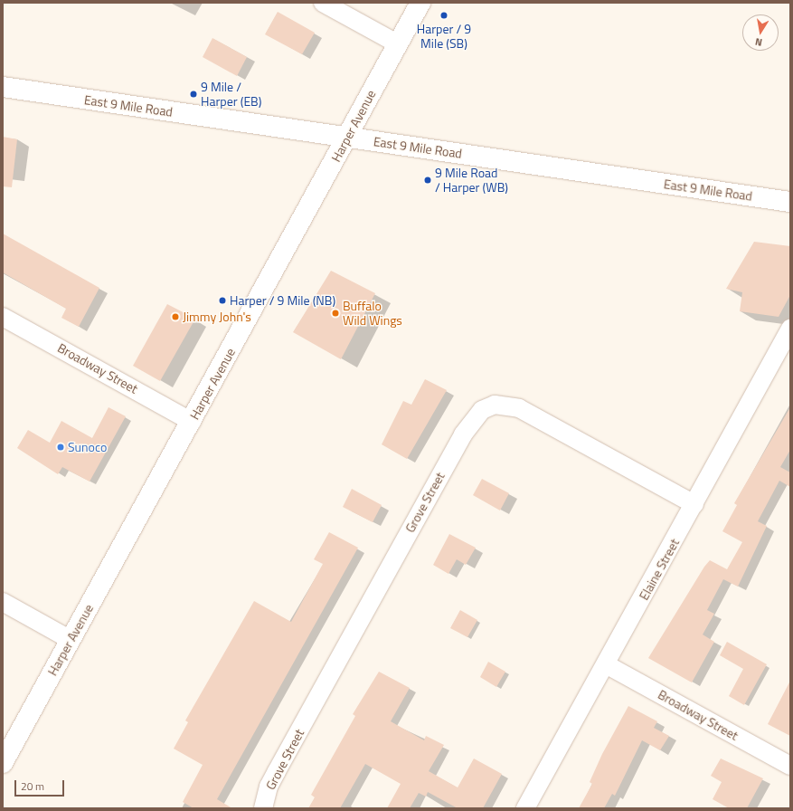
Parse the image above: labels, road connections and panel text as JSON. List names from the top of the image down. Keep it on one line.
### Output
{"streets":{"main road":["East 9 Mile Road","Harper Avenue"],"street":["Broadway Street","Grove Street","Elaine Street"]},"crossings":[["East 9 Mile Road","Harper Avenue"],["Harper Avenue","Broadway Street"],["Broadway Street","Elaine Street"],["Grove Street","Elaine Street"]],"places":["Harper / 9 Mile (SB)","9 Mile / Harper (EB)","9 Mile Road / Harper (WB)","Harper / 9 Mile (NB)","Buffalo Wild Wings","Jimmy John's","Sunoco"],"scale_bar":"20 m","north":"bottom"}
